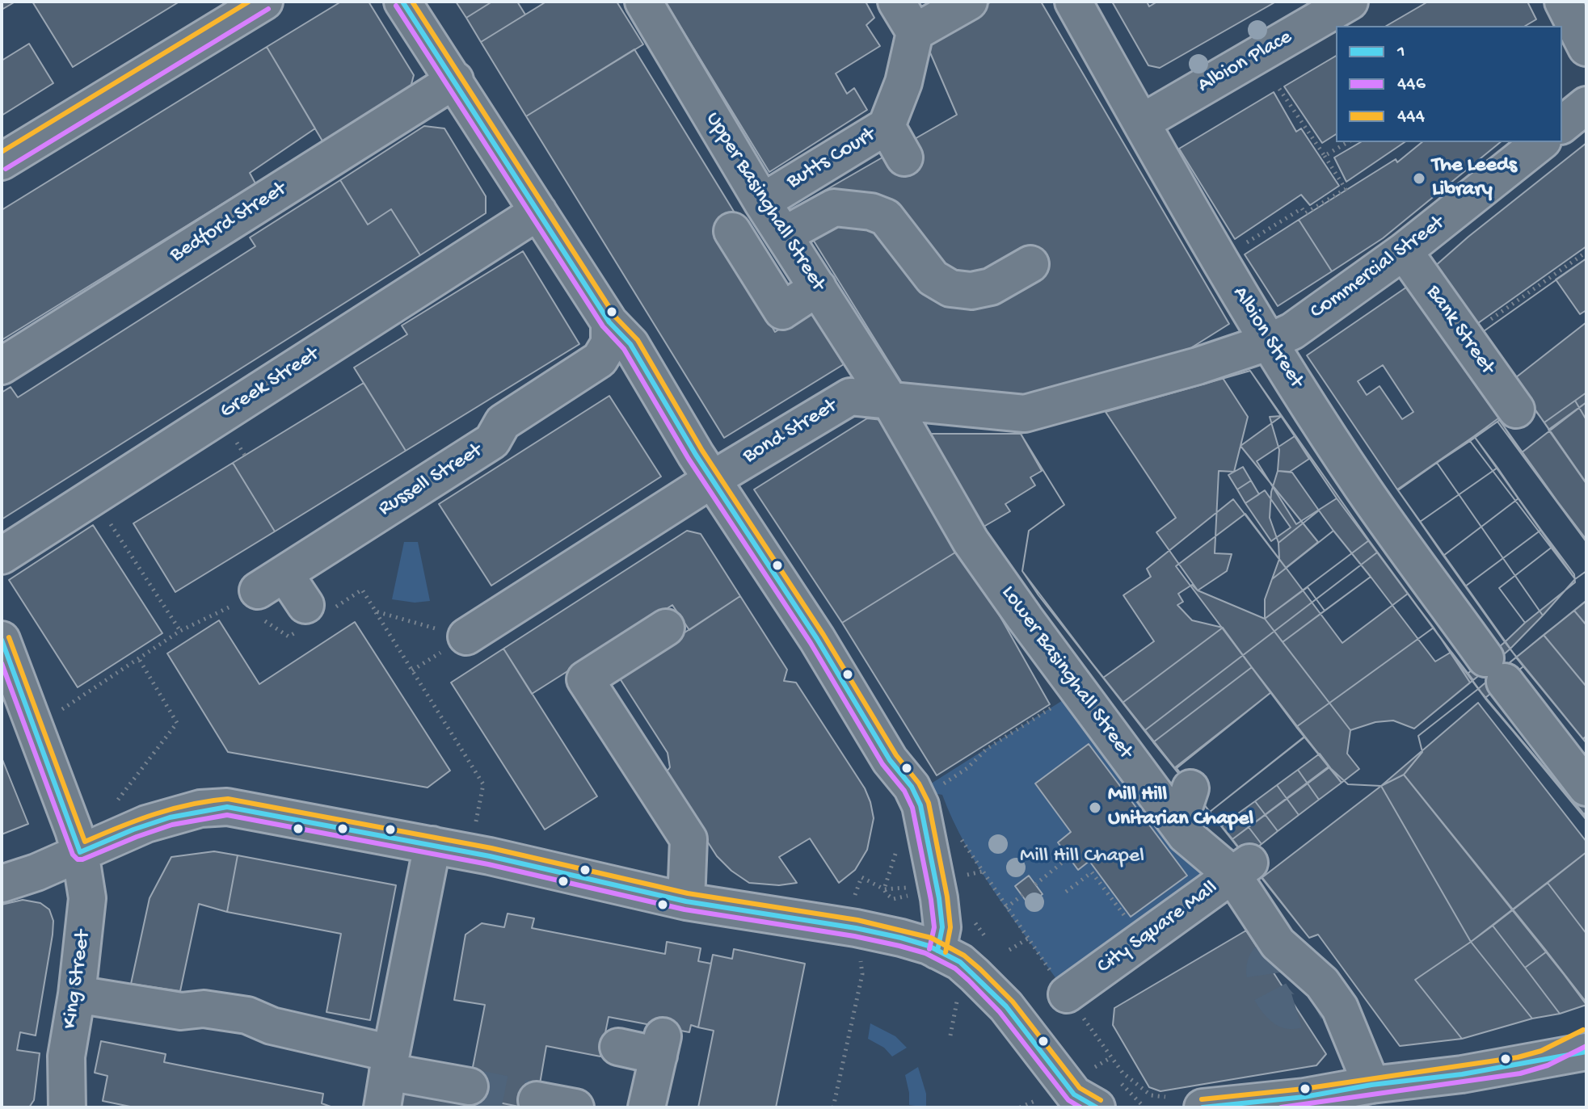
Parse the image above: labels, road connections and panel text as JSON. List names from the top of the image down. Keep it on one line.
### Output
{"streets":{"street":["Albion Place","Butts Court","Upper Basinghall Street","Bedford Street","Commercial Street","Bank Street","Albion Street","Greek Street","Bond Street","Russell Street","Lower Basinghall Street","City Square Mall","King Street"]},"crossings":[["Albion Place","Albion Street"],["Butts Court","Upper Basinghall Street"],["Upper Basinghall Street","Bond Street"],["Upper Basinghall Street","Lower Basinghall Street"],["Commercial Street","Bank Street"],["Commercial Street","Albion Street"],["Commercial Street","Bond Street"],["Albion Street","Bond Street"],["Bond Street","Lower Basinghall Street"],["Lower Basinghall Street","City Square Mall"]],"parks":["Mill Hill Chapel"],"places":["The Leeds Library","Mill Hill Unitarian Chapel"],"lines":["transit line 1","transit line 444","transit line 446"],"legend":["1","446","444"]}
